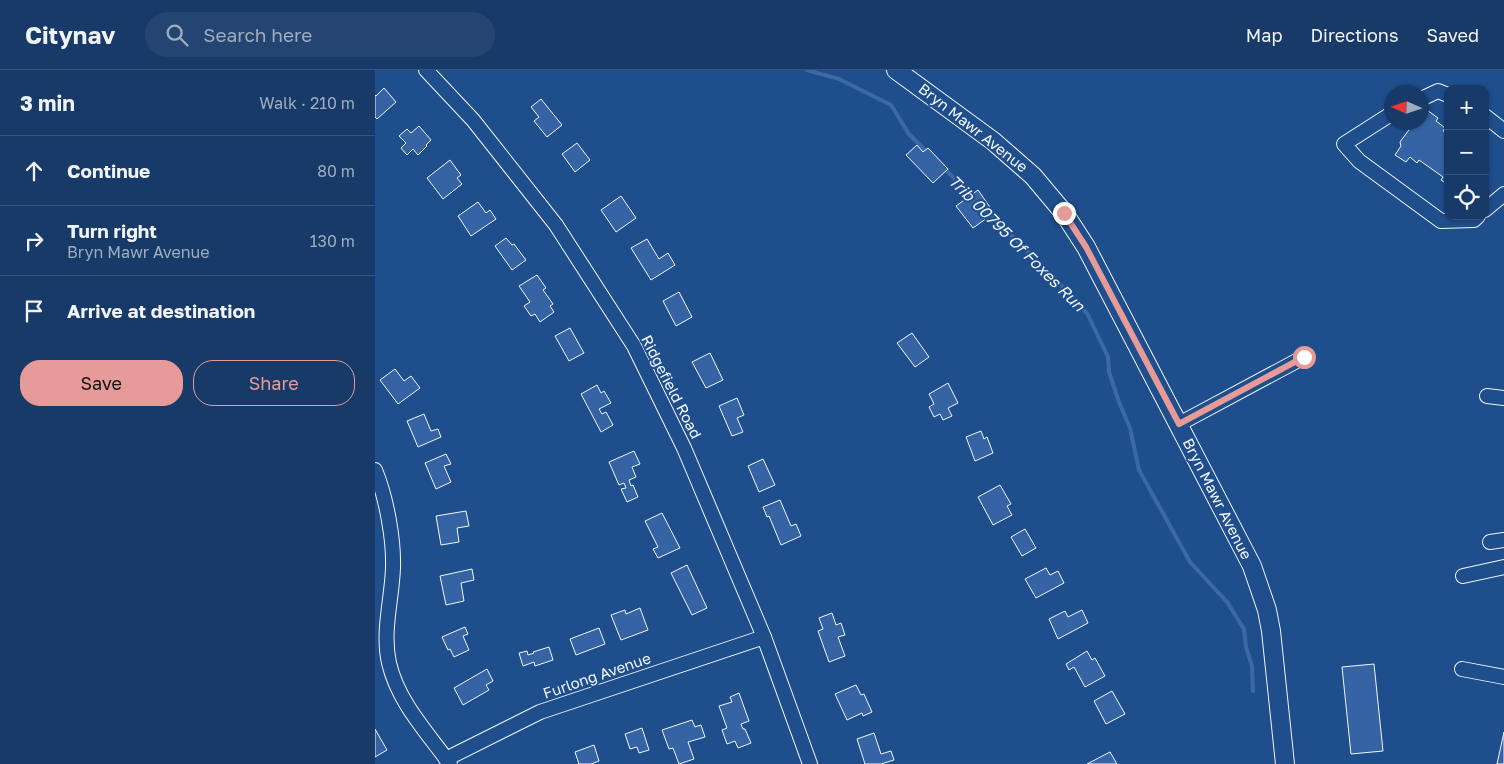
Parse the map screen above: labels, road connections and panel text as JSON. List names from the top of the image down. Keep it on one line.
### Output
{"streets":{"main road":["Bryn Mawr Avenue"],"street":["Ridgefield Road","Furlong Avenue"]},"crossings":[["Ridgefield Road","Furlong Avenue"]],"water":["Trib 00795 Of Foxes Run"],"north":"left","page":{"header":"Citynav","search":"Search here","nav":["Map","Directions","Saved"],"heading":["3 min","Walk · 210 m"],"map_buttons":["+","−"],"list":[["Continue","80 m"],["Turn right","Bryn Mawr Avenue","130 m"],"Arrive at destination"],"buttons":["Save","Share"]}}
